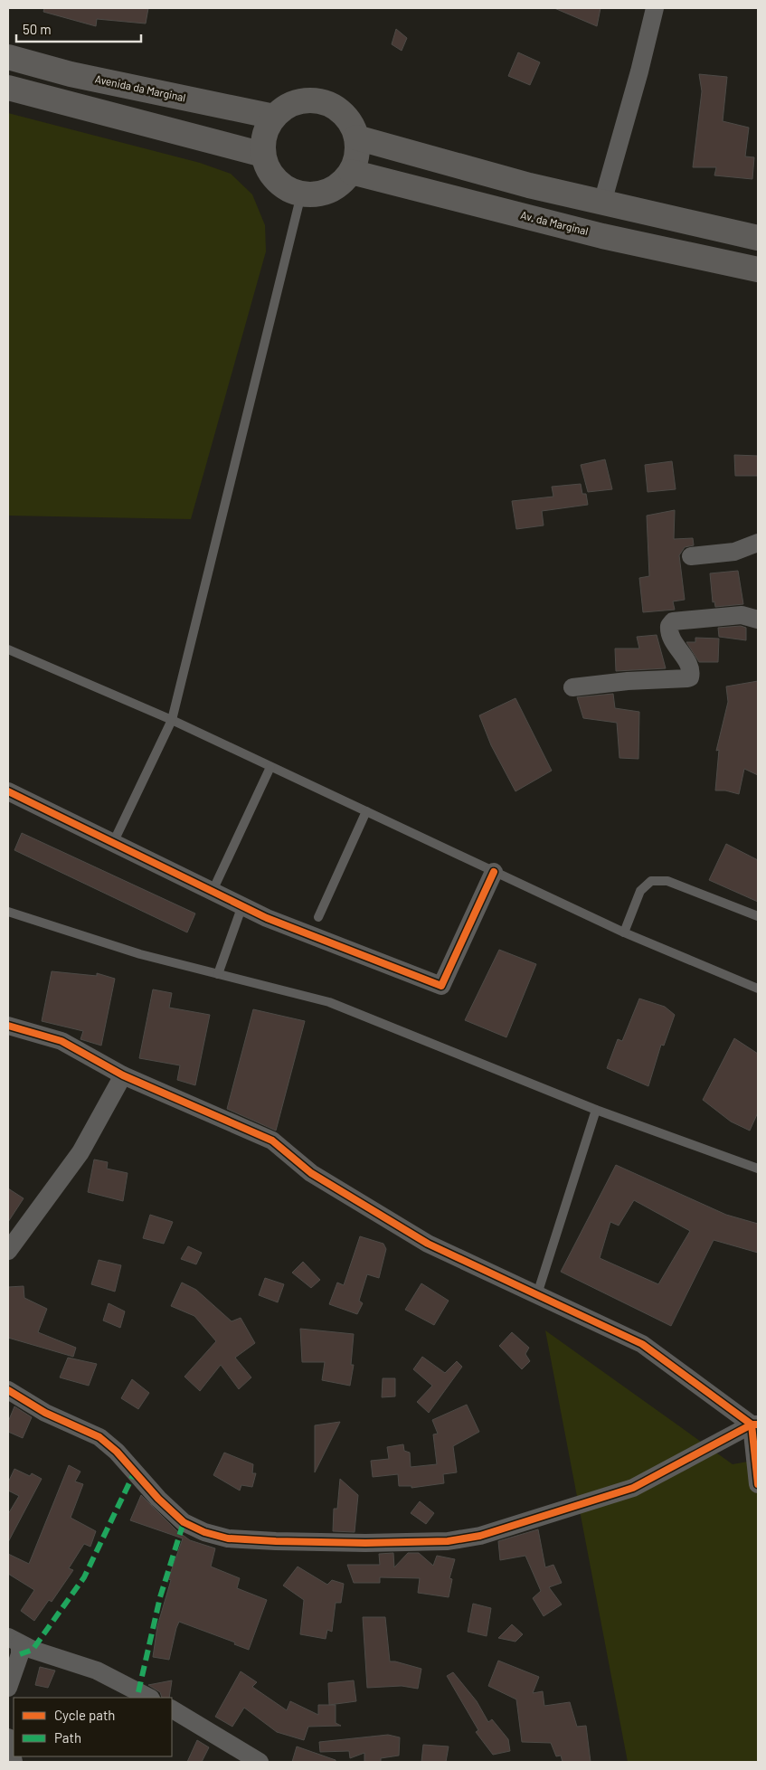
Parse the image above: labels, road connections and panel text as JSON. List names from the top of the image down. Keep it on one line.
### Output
{"streets":{"main road":["Avenida da Marginal","Av. da Marginal"]},"crossings":[["Avenida da Marginal","Av. da Marginal"]],"legend":["Cycle path","Path"],"scale_bar":"50 m"}
